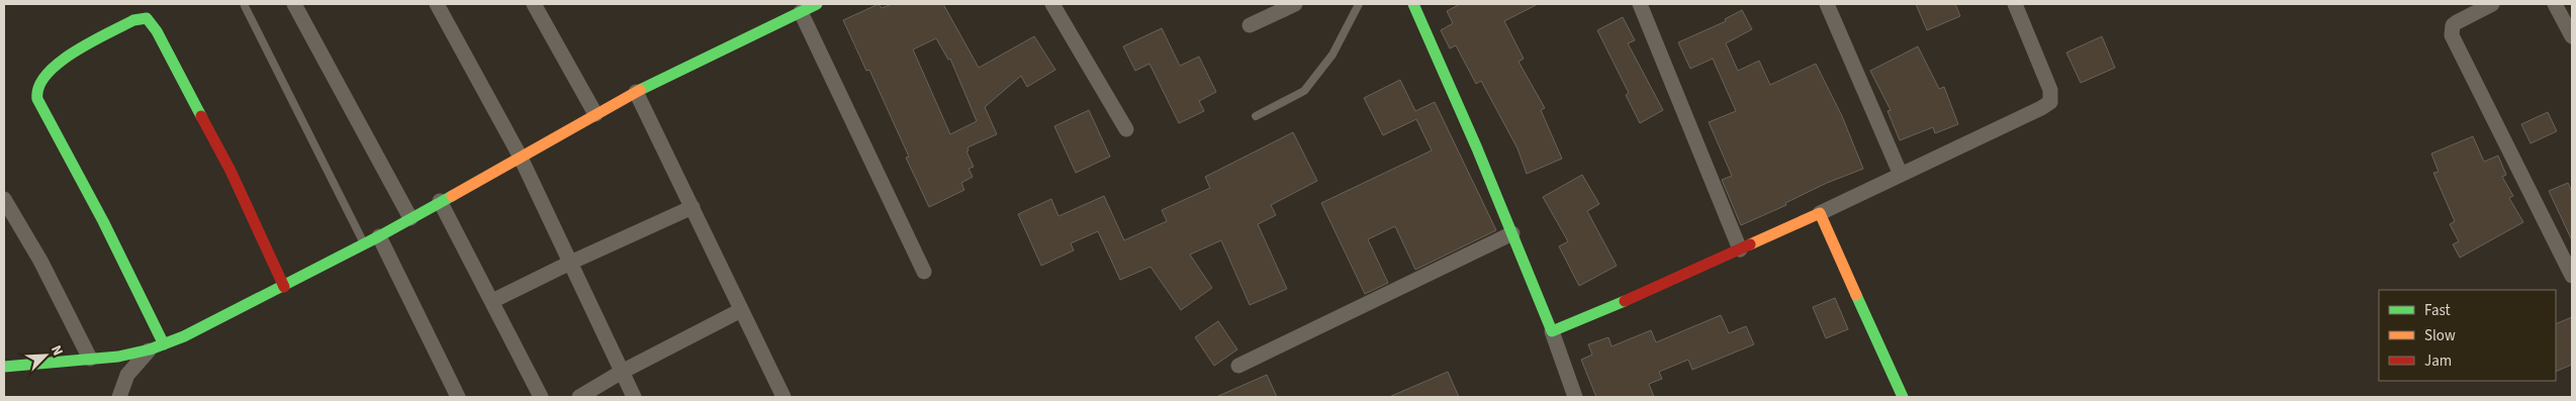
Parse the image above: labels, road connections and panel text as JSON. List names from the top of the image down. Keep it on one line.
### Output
{"legend":["Fast","Slow","Jam"],"north":"top right"}
